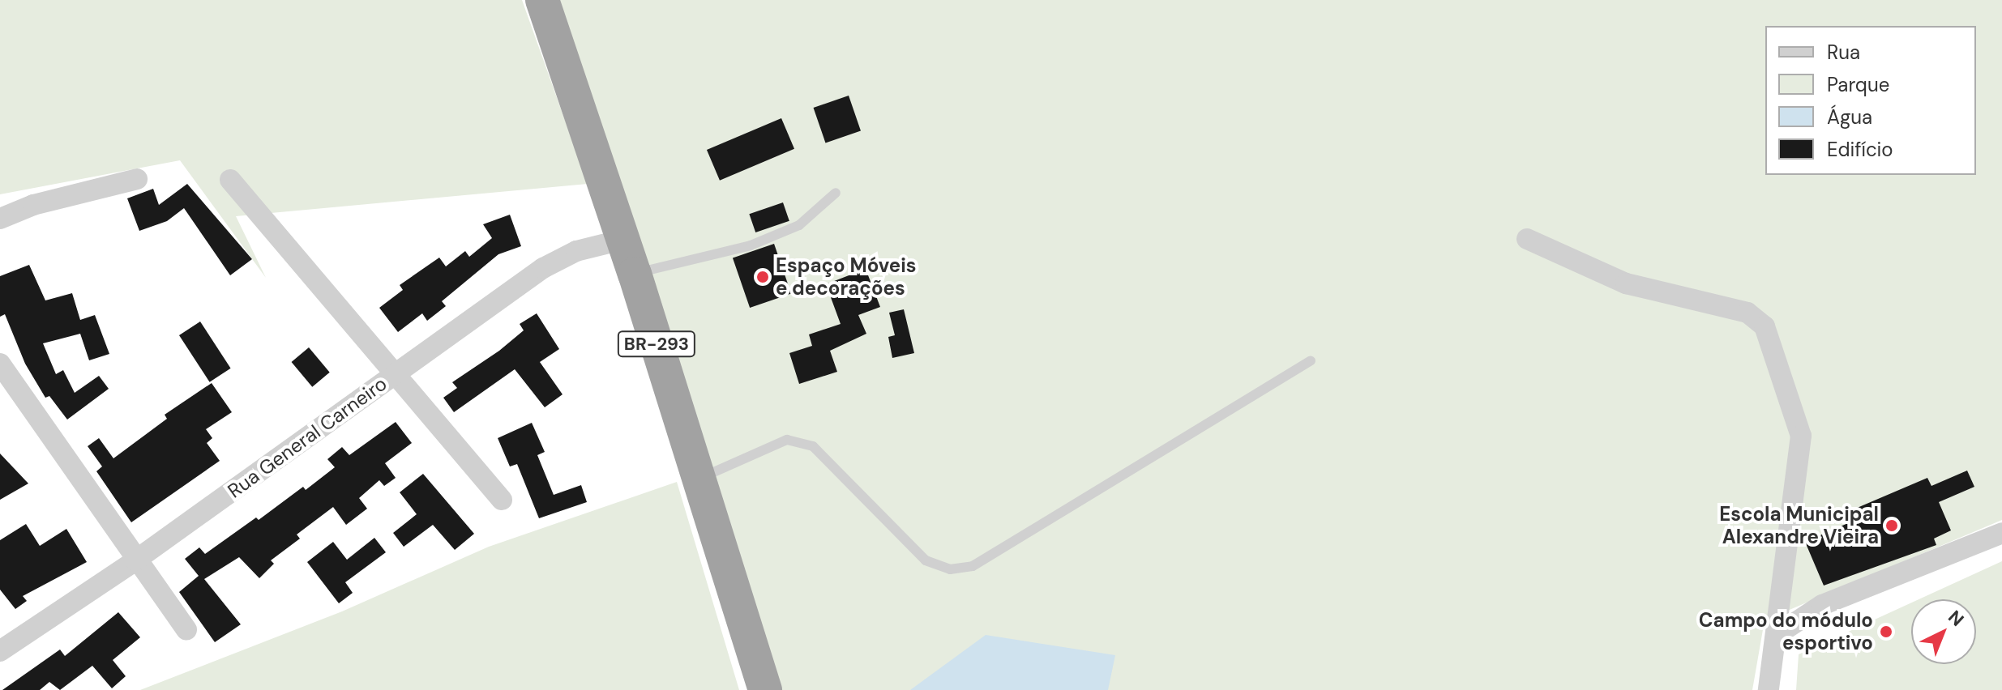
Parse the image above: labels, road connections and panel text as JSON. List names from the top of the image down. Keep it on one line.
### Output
{"streets":{"highway":["BR-293"],"street":["Rua General Carneiro"]},"crossings":[["BR-293","Rua General Carneiro"]],"places":["Espaço Móveis e decorações","Escola Municipal Alexandre Vieira","Campo do módulo esportivo"],"legend":["Rua","Parque","Água","Edifício"],"north":"top right"}
